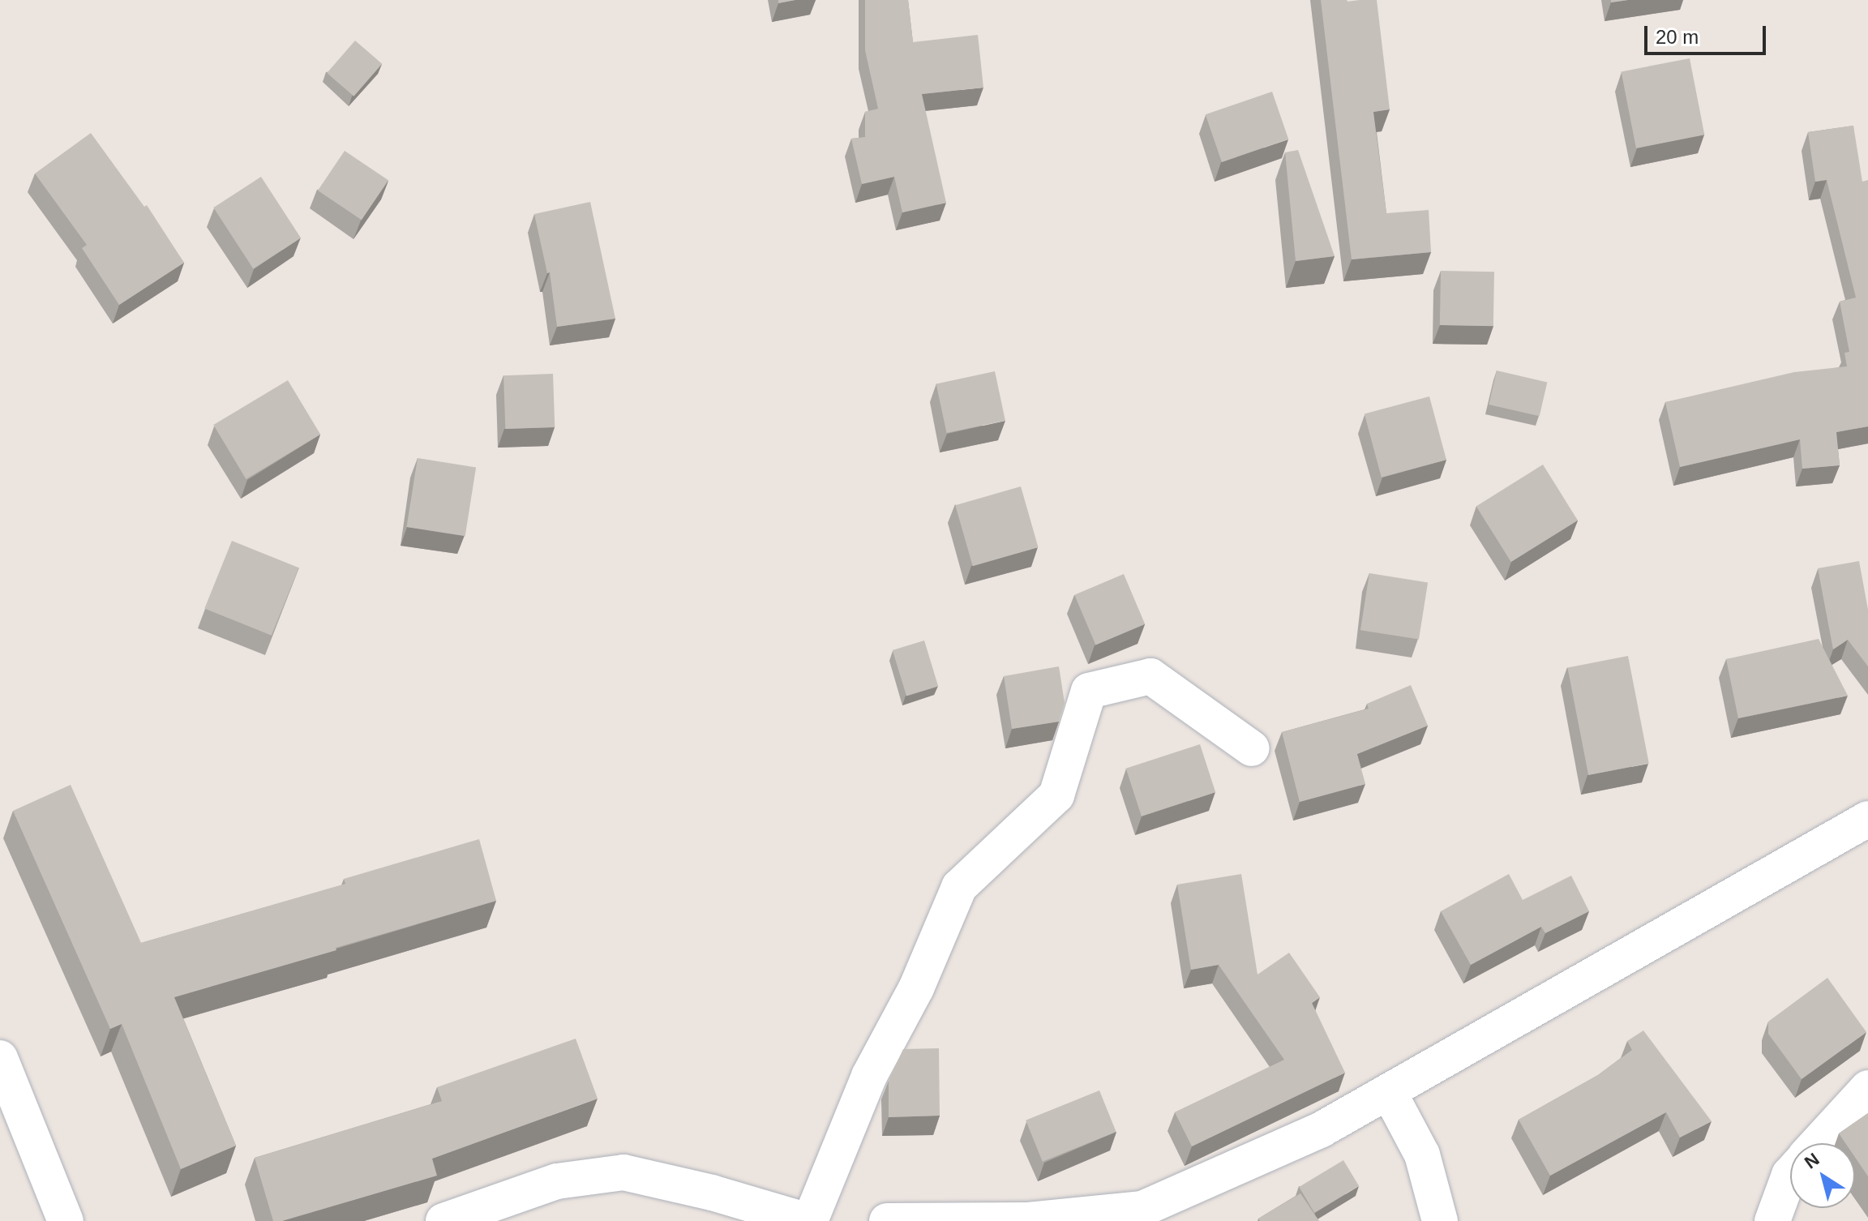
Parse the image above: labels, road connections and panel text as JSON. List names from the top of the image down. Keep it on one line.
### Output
{"scale_bar":"20 m","north":"top left"}
